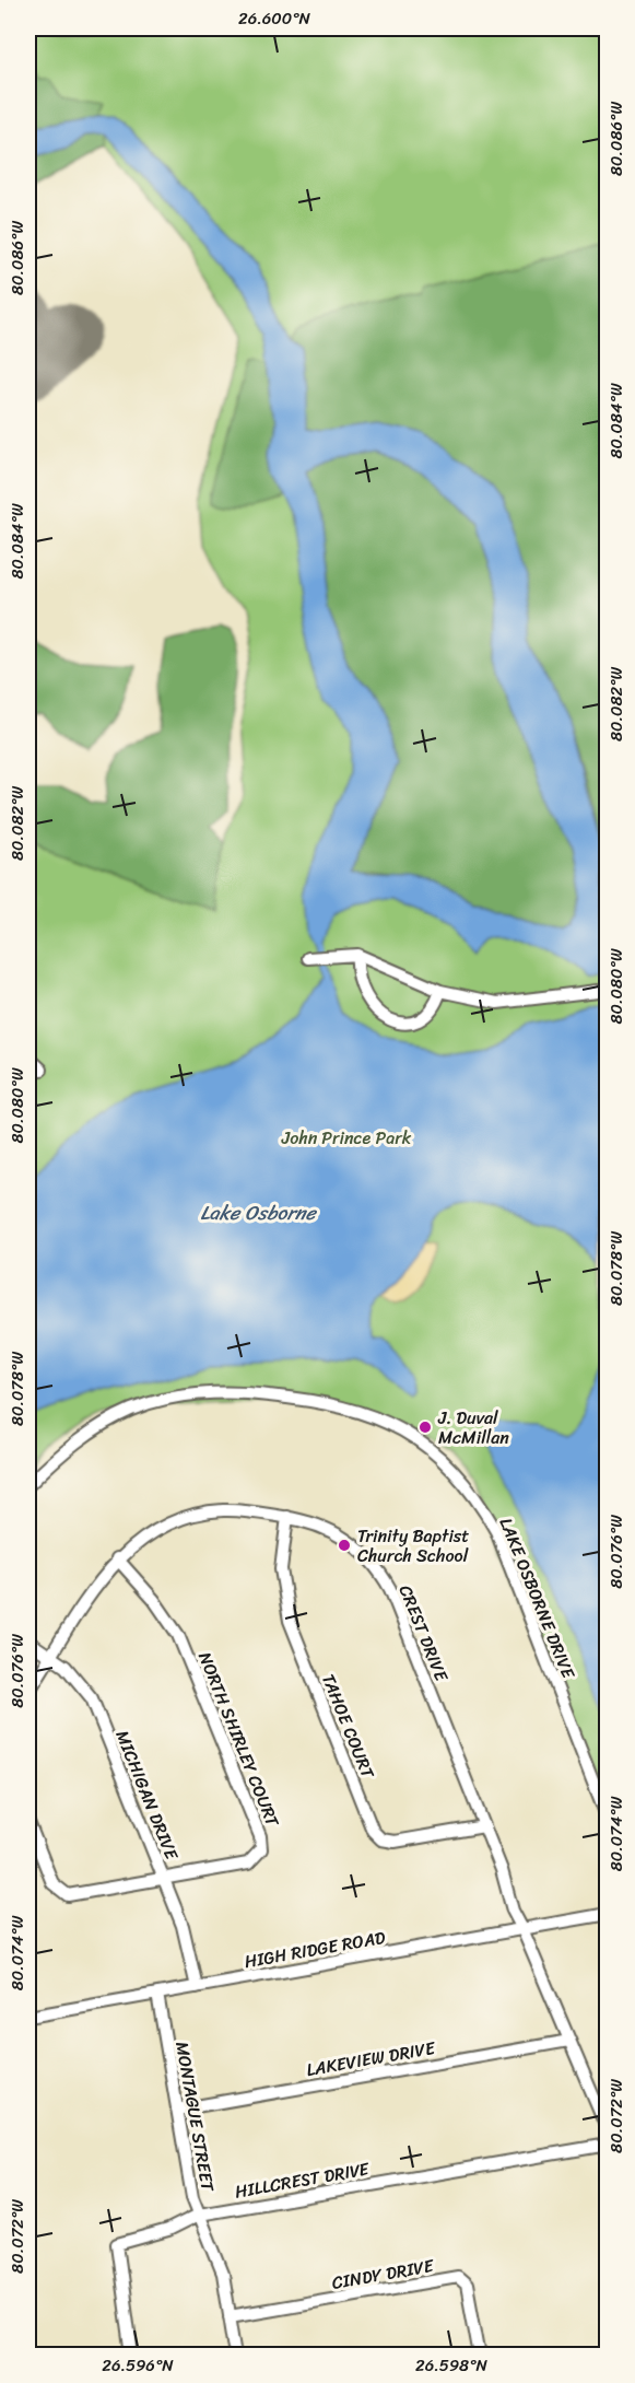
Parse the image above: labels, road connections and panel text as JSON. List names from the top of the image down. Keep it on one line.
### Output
{"streets":{"street":["LAKE OSBORNE DRIVE","CREST DRIVE","TAHOE COURT","NORTH SHIRLEY COURT","MICHIGAN DRIVE","HIGH RIDGE ROAD","LAKEVIEW DRIVE","MONTAGUE STREET","HILLCREST DRIVE","CINDY DRIVE"]},"crossings":[["CREST DRIVE","TAHOE COURT"],["CREST DRIVE","NORTH SHIRLEY COURT"],["CREST DRIVE","MICHIGAN DRIVE"],["CREST DRIVE","HIGH RIDGE ROAD"],["CREST DRIVE","LAKEVIEW DRIVE"],["NORTH SHIRLEY COURT","MICHIGAN DRIVE"],["MICHIGAN DRIVE","HIGH RIDGE ROAD"],["HIGH RIDGE ROAD","MONTAGUE STREET"],["LAKEVIEW DRIVE","MONTAGUE STREET"],["MONTAGUE STREET","HILLCREST DRIVE"],["MONTAGUE STREET","CINDY DRIVE"]],"water":["Lake Osborne"],"parks":["John Prince Park"],"places":["J. Duval McMillan","Trinity Baptist Church School"],"coordinates":["26.600°N","80.086°W","80.084°W","80.082°W","80.080°W","80.078°W","80.076°W","80.074°W","80.072°W","26.596°N","26.598°N"]}
